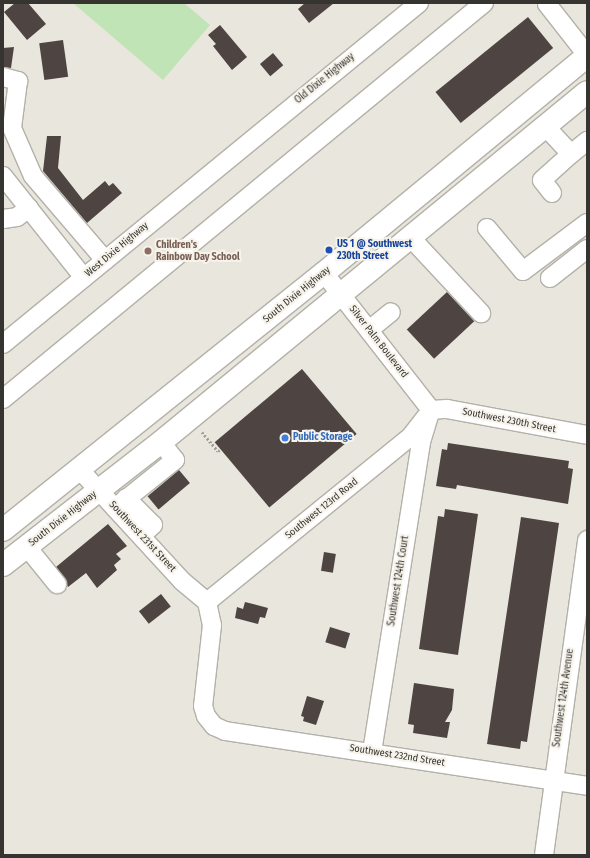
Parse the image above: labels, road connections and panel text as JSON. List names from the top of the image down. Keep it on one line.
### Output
{"streets":{"highway":["South Dixie Highway"],"street":["Old Dixie Highway","West Dixie Highway","Silver Palm Boulevard","Southwest 230th Street","Southwest 123rd Road","Southwest 231st Street","Southwest 124th Court","Southwest 124th Avenue","Southwest 232nd Street"]},"crossings":[["Old Dixie Highway","West Dixie Highway"],["South Dixie Highway","Silver Palm Boulevard"],["South Dixie Highway","Southwest 231st Street"],["Silver Palm Boulevard","Southwest 230th Street"],["Silver Palm Boulevard","Southwest 123rd Road"],["Silver Palm Boulevard","Southwest 124th Court"],["Southwest 230th Street","Southwest 123rd Road"],["Southwest 230th Street","Southwest 124th Court"],["Southwest 123rd Road","Southwest 231st Street"],["Southwest 123rd Road","Southwest 124th Court"],["Southwest 123rd Road","Southwest 232nd Street"],["Southwest 231st Street","Southwest 232nd Street"],["Southwest 124th Court","Southwest 232nd Street"],["Southwest 124th Avenue","Southwest 232nd Street"]],"places":["US 1 @ Southwest 230th Street","Children's Rainbow Day School","Public Storage"]}
